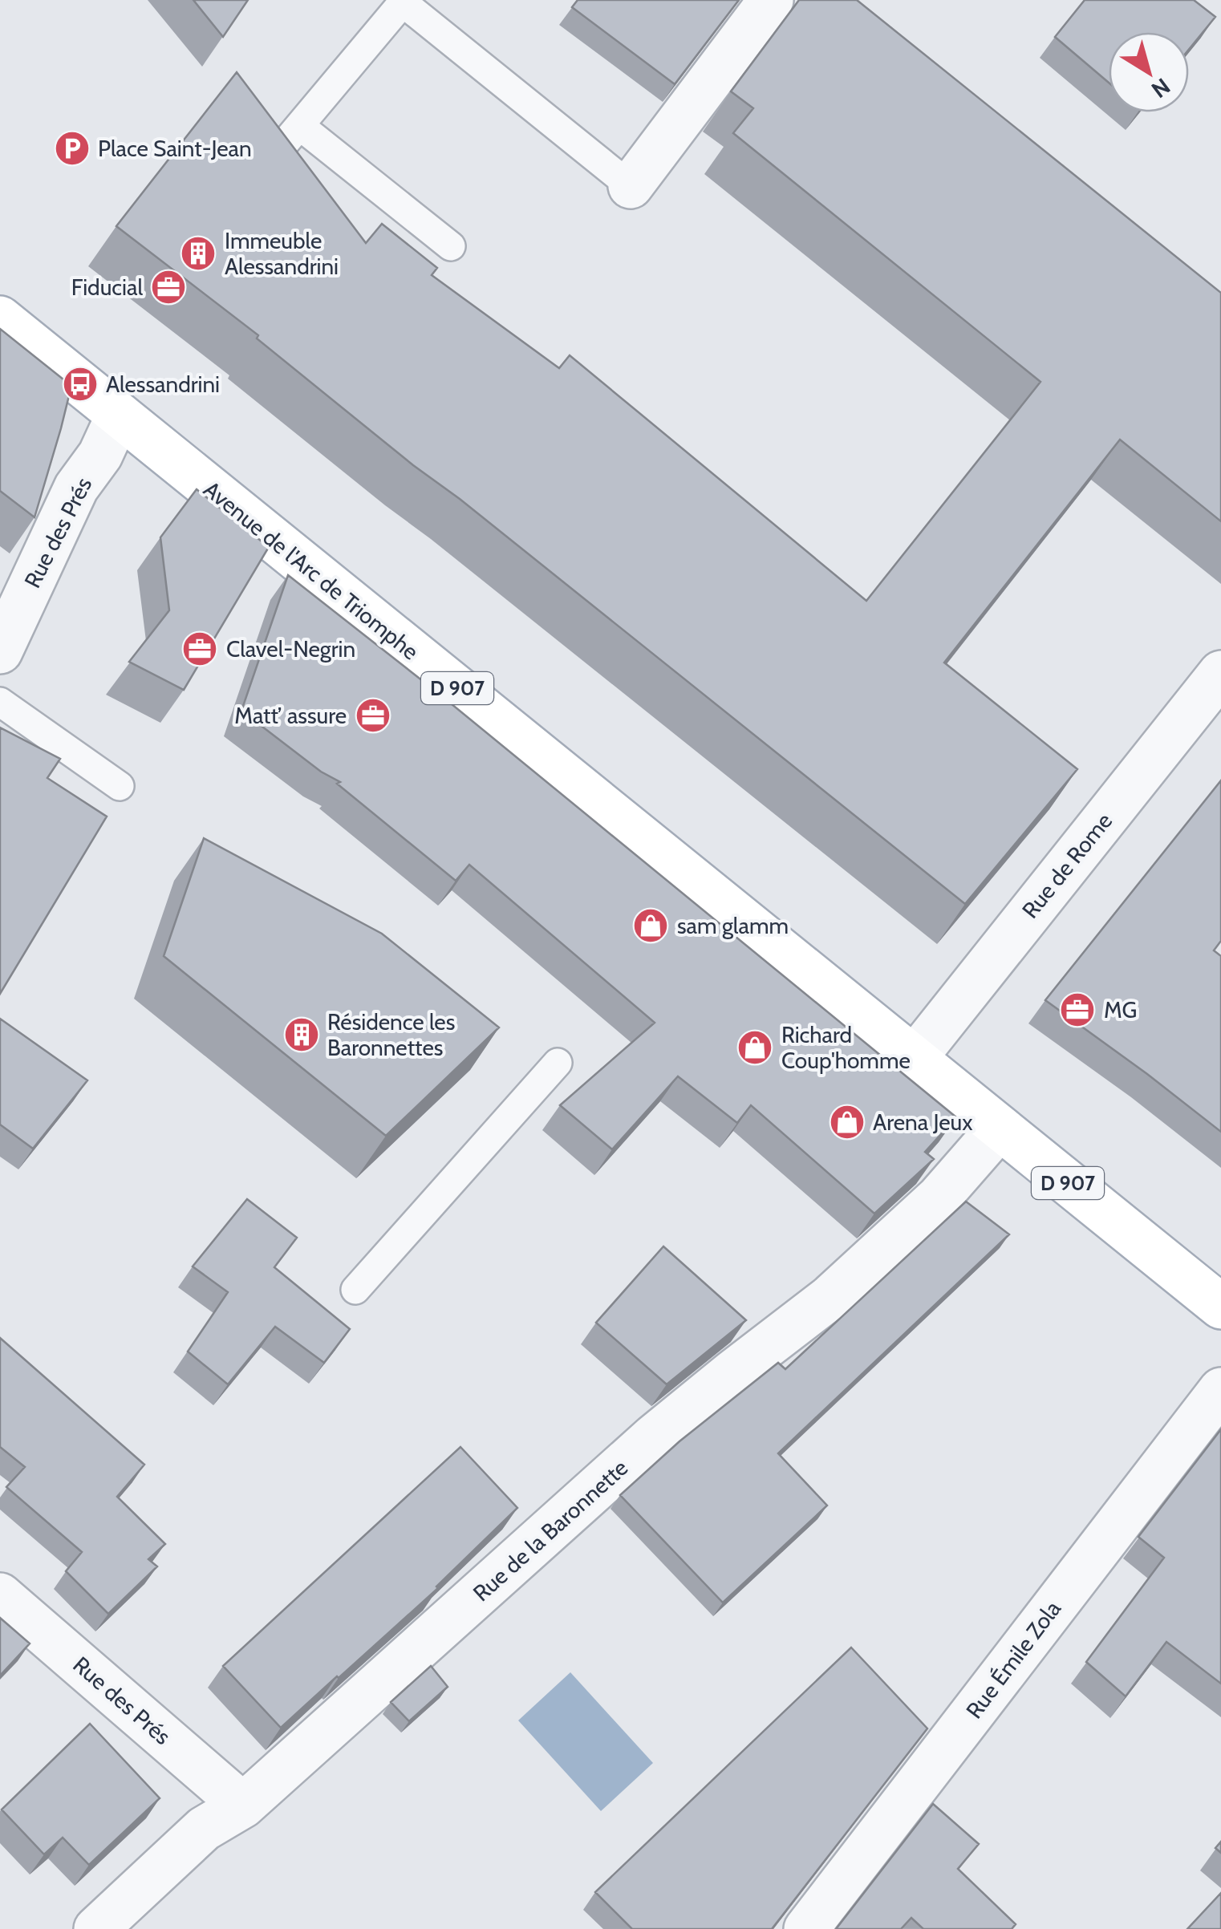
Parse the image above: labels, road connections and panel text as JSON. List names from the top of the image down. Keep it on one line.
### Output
{"streets":{"main road":["Avenue de l'Arc de Triomphe","D 907"],"street":["Rue des Prés","Rue de Rome","Rue de la Baronnette","Rue Émile Zola"]},"crossings":[["Rue des Prés","Avenue de l'Arc de Triomphe"],["Rue des Prés","Rue de la Baronnette"],["Avenue de l'Arc de Triomphe","Rue de Rome"],["Avenue de l'Arc de Triomphe","Rue de la Baronnette"]],"places":{"parking":["Place Saint-Jean"],"building":["Immeuble Alessandrini","Résidence les Baronnettes"],"office":["Fiducial","Clavel-Negrin","Matt’ assure","MG"],"bus stop":["Alessandrini"],"shop":["sam glamm","Richard Coup'homme","Arena Jeux"]},"north":"bottom right"}
